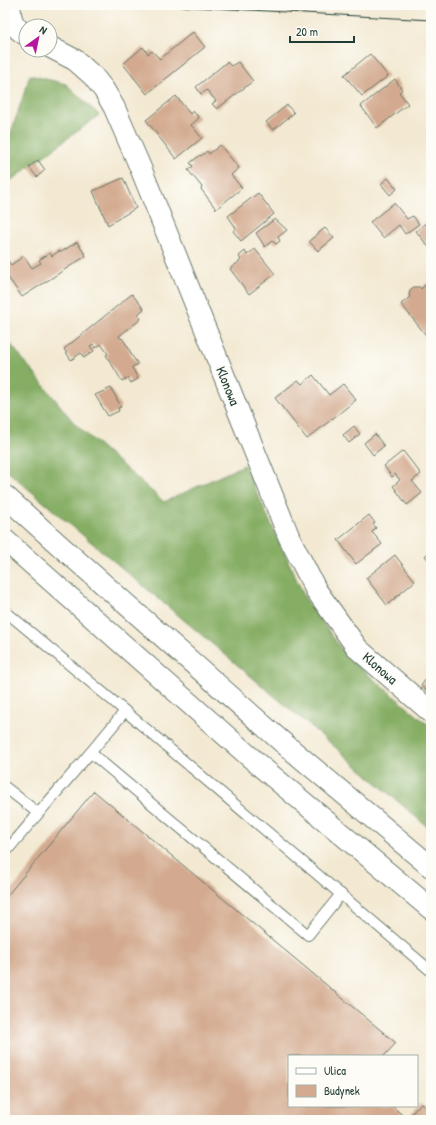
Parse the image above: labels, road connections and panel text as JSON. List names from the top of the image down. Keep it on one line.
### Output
{"streets":{"street":["Klonowa"]},"legend":["Ulica","Budynek"],"scale_bar":"20 m","north":"top right"}
